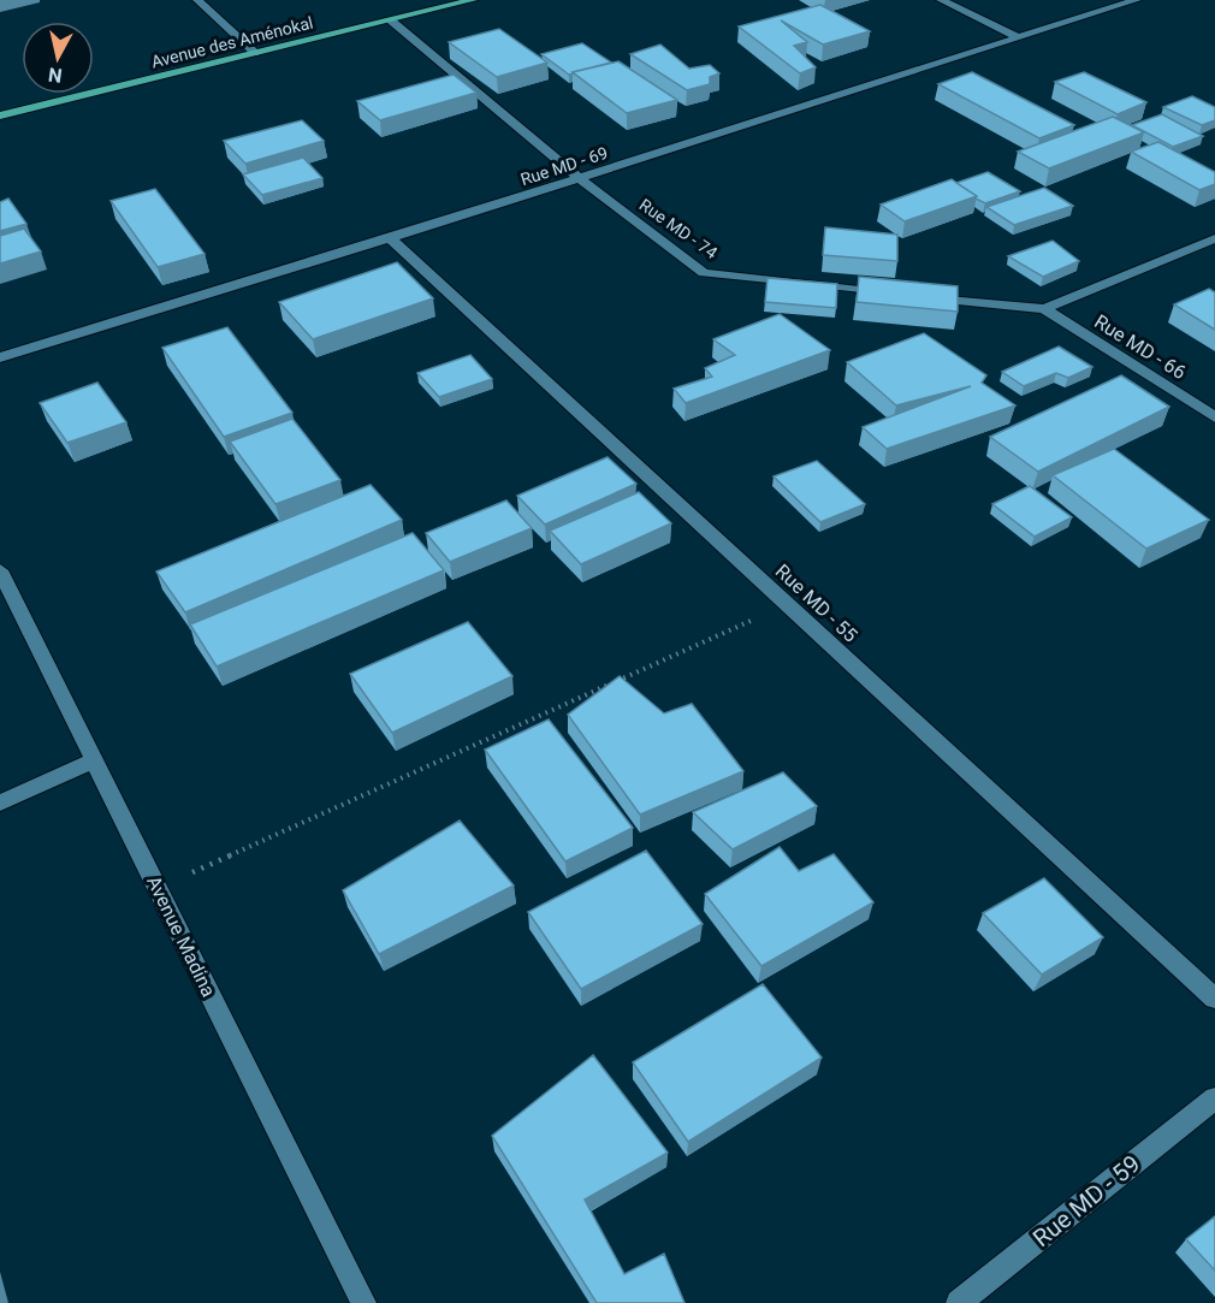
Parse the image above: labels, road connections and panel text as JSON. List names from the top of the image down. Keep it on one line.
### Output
{"streets":{"main road":["Avenue des Aménokal"],"street":["Rue MD - 69","Rue MD - 74","Rue MD - 66","Rue MD - 55","Avenue Madina","Rue MD - 59"]},"crossings":[["Avenue des Aménokal","Rue MD - 74"],["Rue MD - 69","Rue MD - 74"],["Rue MD - 69","Rue MD - 55"],["Rue MD - 74","Rue MD - 66"]],"north":"bottom"}
